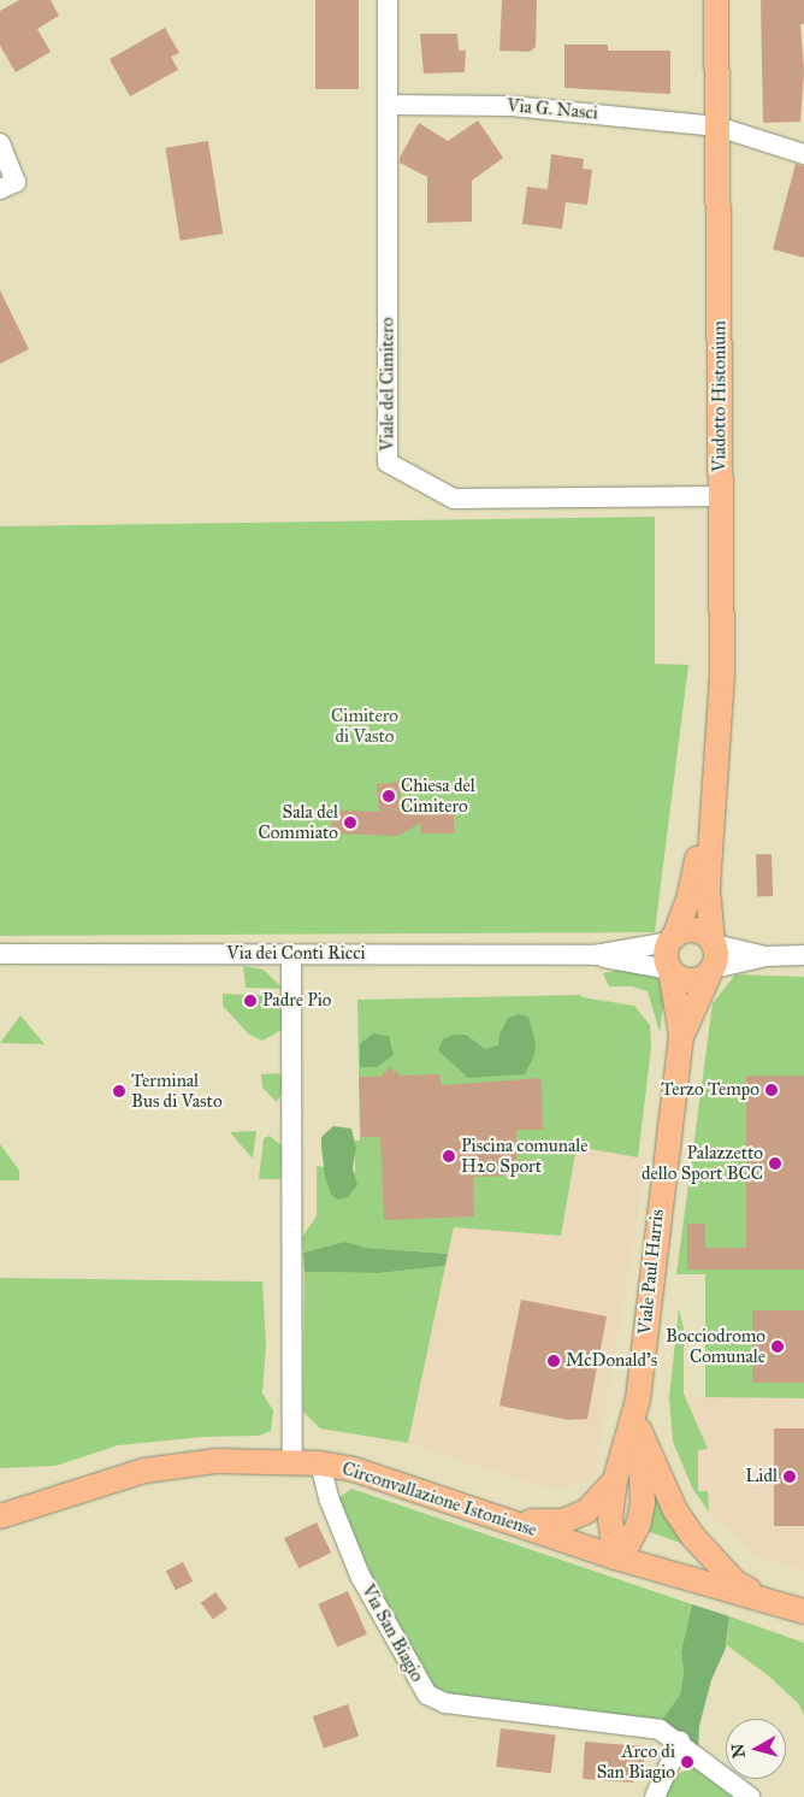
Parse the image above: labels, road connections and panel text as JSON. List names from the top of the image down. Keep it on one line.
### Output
{"streets":{"main road":["Viadotto Histonium","Viale Paul Harris","Circonvallazione Istoniense"],"street":["Via G. Nasci","Viale del Cimitero","Via dei Conti Ricci","Via San Biagio"]},"crossings":[["Via G. Nasci","Viale del Cimitero"],["Via G. Nasci","Viadotto Histonium"],["Viale del Cimitero","Viadotto Histonium"],["Viadotto Histonium","Via dei Conti Ricci"],["Viadotto Histonium","Viale Paul Harris"],["Via dei Conti Ricci","Viale Paul Harris"],["Viale Paul Harris","Circonvallazione Istoniense"],["Circonvallazione Istoniense","Via San Biagio"]],"parks":["Cimitero di Vasto"],"places":["Chiesa del Cimitero","Sala del Commiato","Padre Pio","Terzo Tempo","Terminal Bus di Vasto","Piscina comunale H20 Sport","Palazzetto dello Sport BCC","Bocciodromo Comunale","McDonald's","Lidl","Arco di San Biagio"],"north":"left"}
